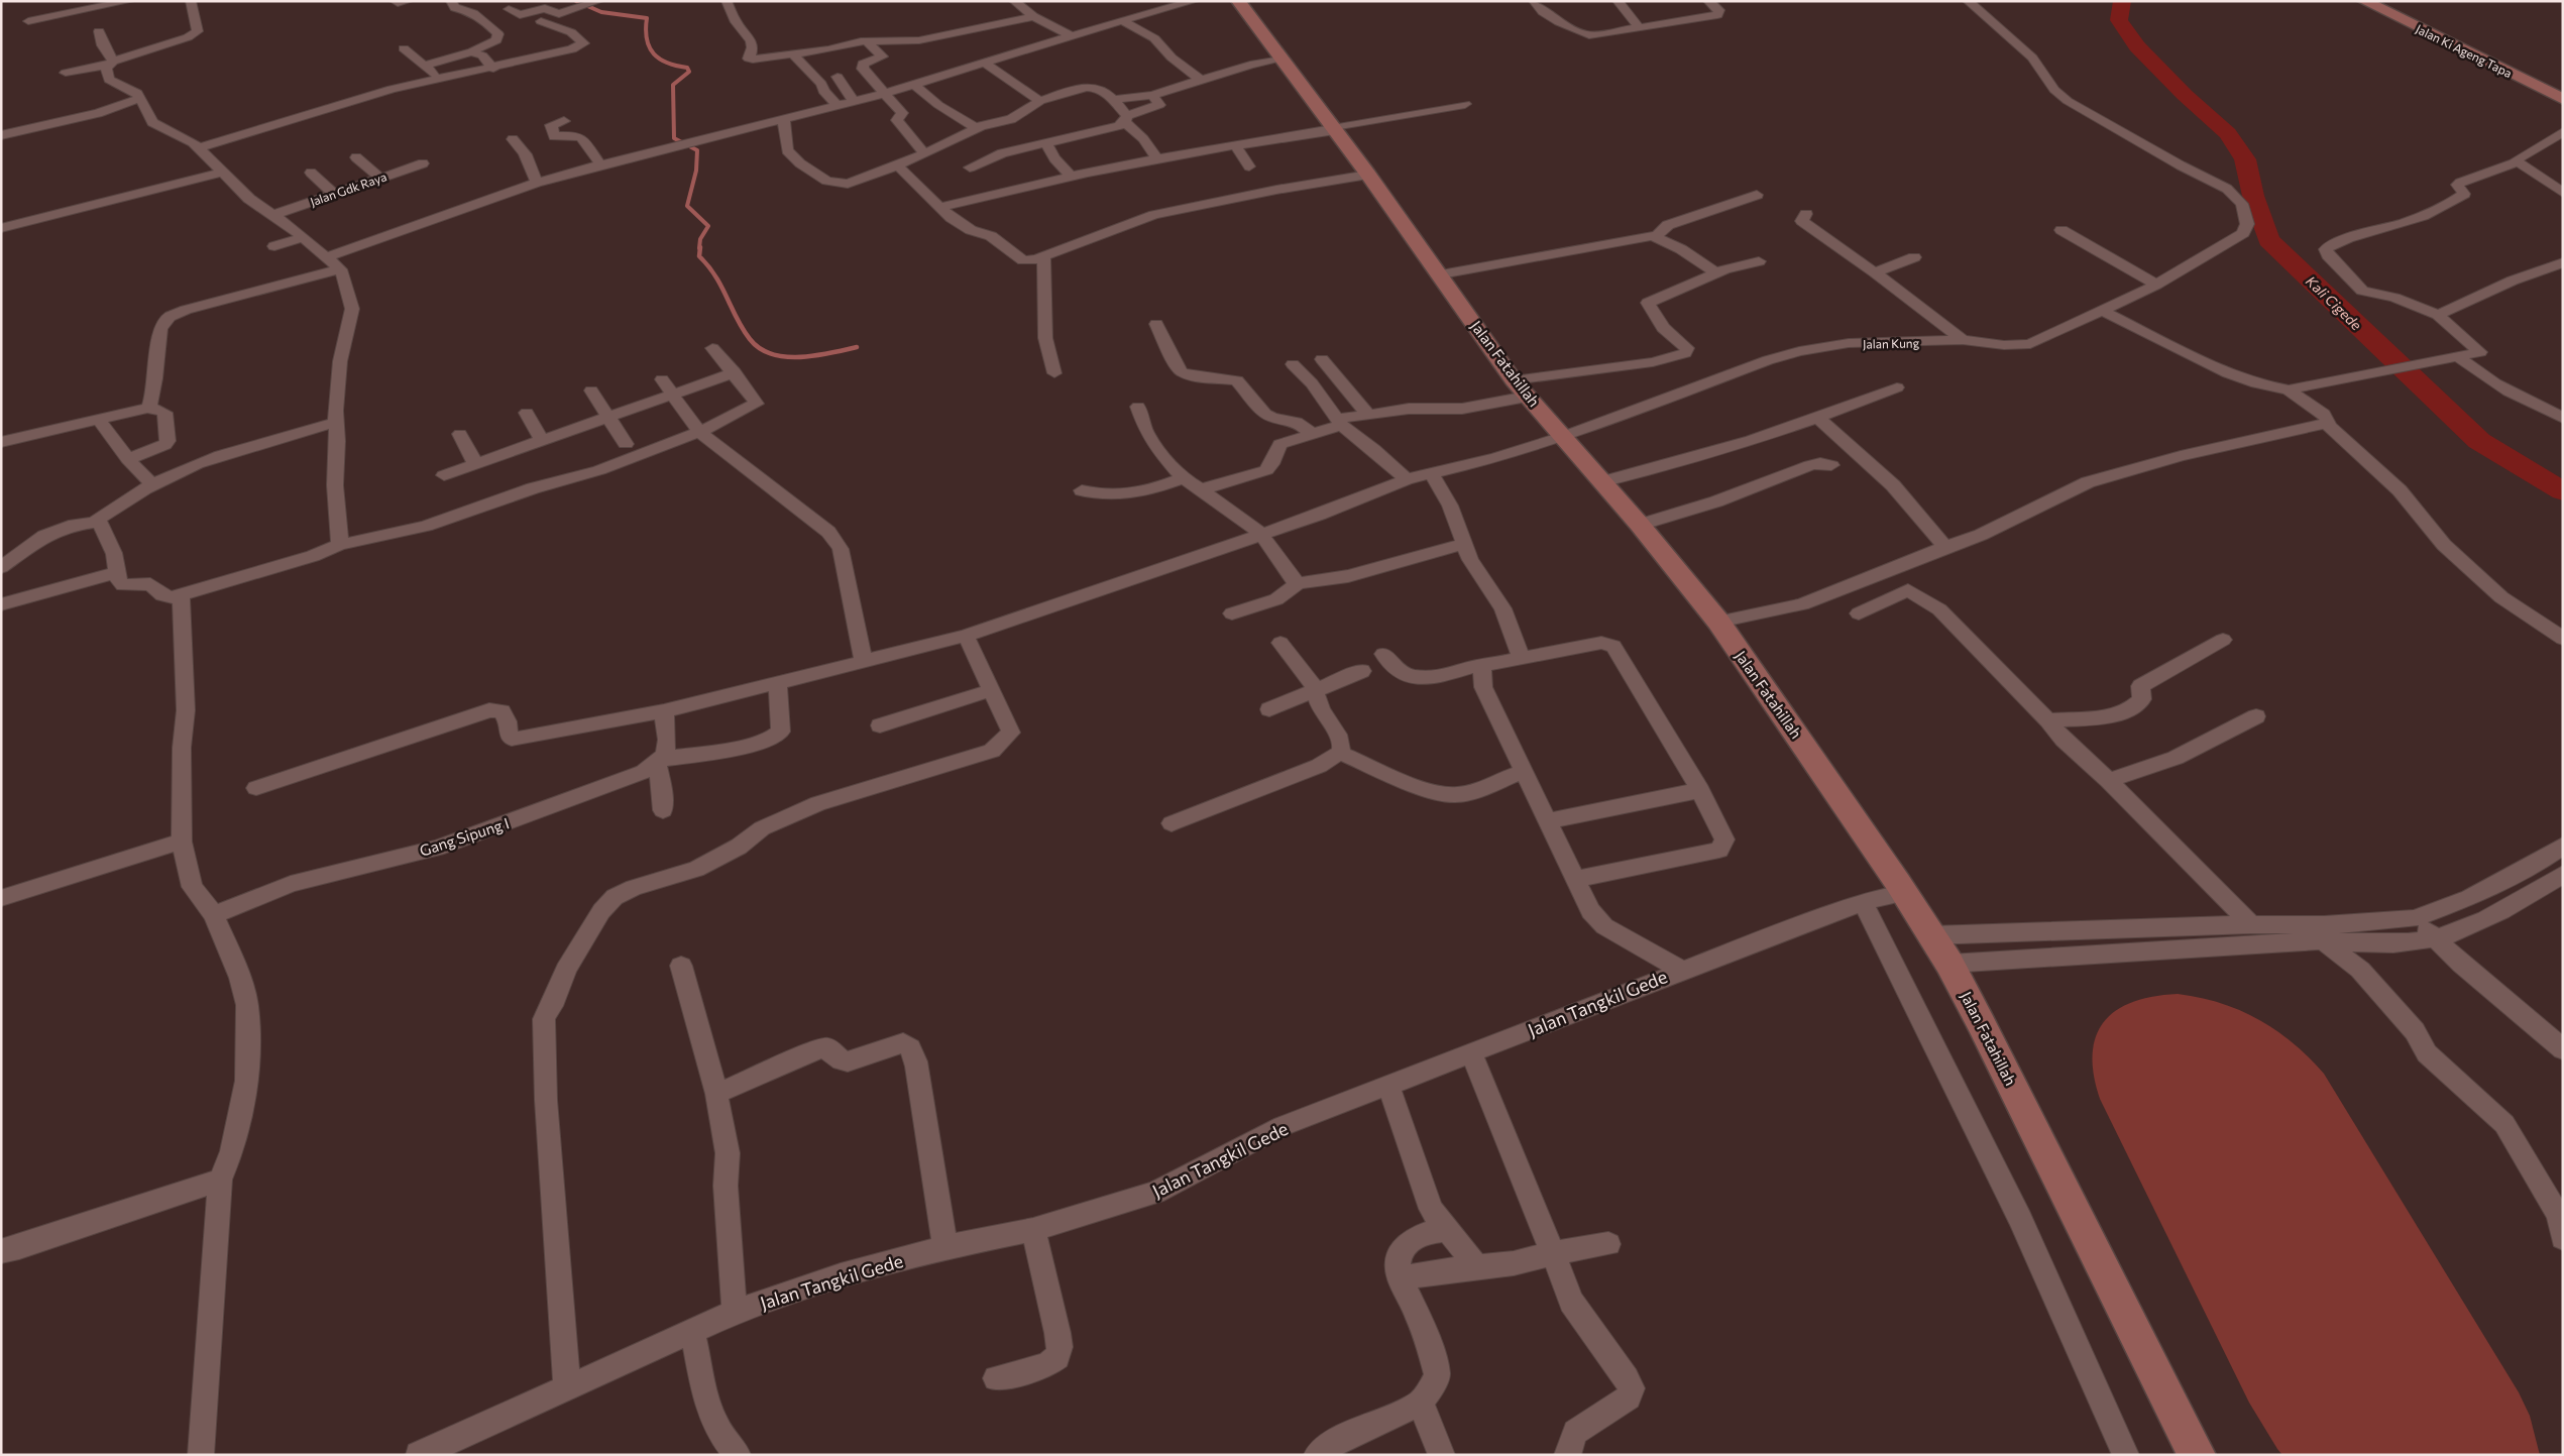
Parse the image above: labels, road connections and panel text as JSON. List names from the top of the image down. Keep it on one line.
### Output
{"streets":{"street":["Jalan Ki Ageng Tapa","Jalan Gdk Raya","Jalan Kung","Jalan Fatahillah","Gang Sipung I","Jalan Tangkil Gede"]},"crossings":[["Jalan Kung","Jalan Fatahillah"],["Jalan Kung","Gang Sipung I"],["Jalan Fatahillah","Jalan Tangkil Gede"]],"water":["Kali Cigede"]}
